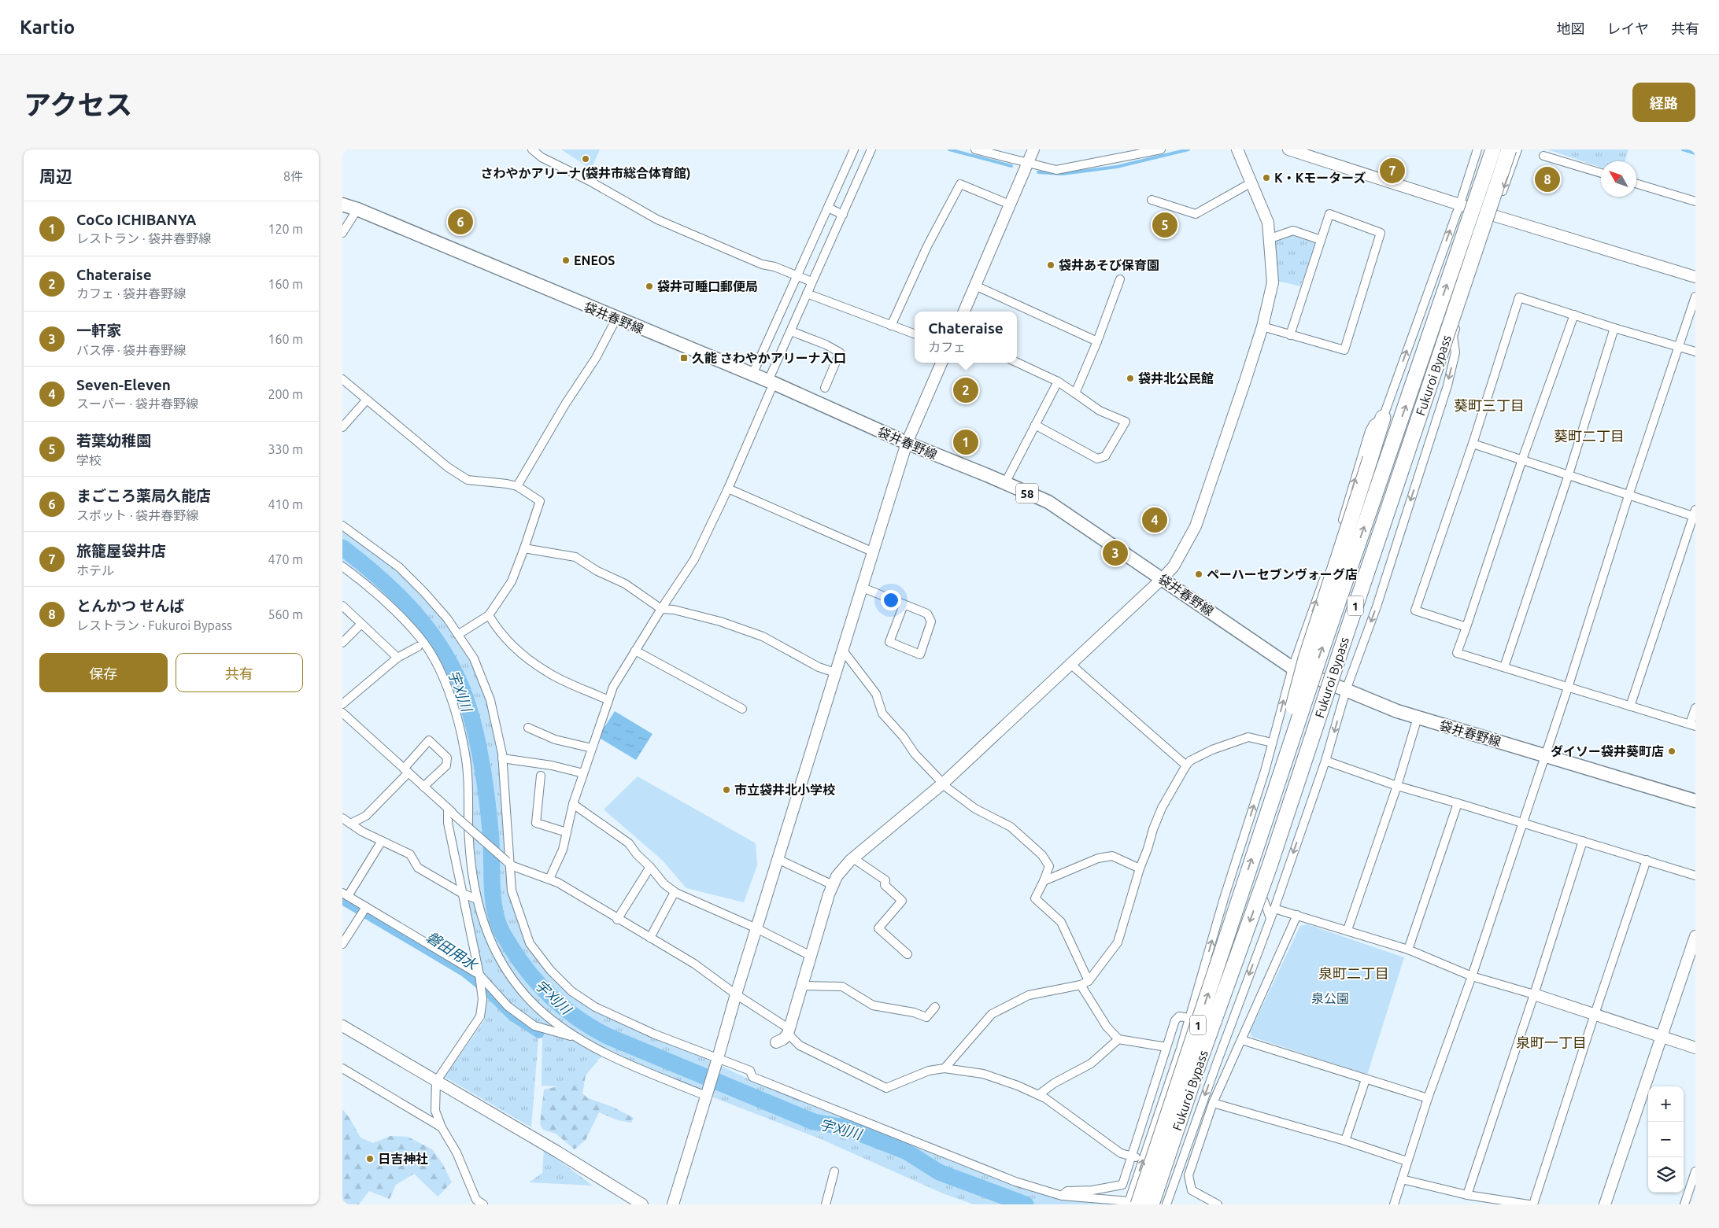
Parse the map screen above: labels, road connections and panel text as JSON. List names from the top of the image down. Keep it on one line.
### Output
{"streets":{"highway":["Fukuroi Bypass","1"],"main road":["袋井春野線","58"]},"districts":["葵町三丁目","葵町二丁目","泉町二丁目","泉町一丁目"],"water":["宇刈川","磐田用水"],"parks":["泉公園"],"places":{"other":["さわやかアリーナ(袋井市総合体育館)","K・Kモーターズ","ENEOS","袋井あそび保育園","袋井可睡口郵便局","袋井北公民館","ペーハーセブンヴォーグ店","ダイソー袋井葵町店","市立袋井北小学校","日吉神社"],"transit":["久能 さわやかアリーナ入口"]},"north":"top left","page":{"header":"Kartio","nav":["地図","レイヤ","共有"],"title":"アクセス","buttons":["経路",["保存","共有"]],"heading":["周辺","8件"],"pins":["7","8","6","5","2","1","4","3"],"list":[{"mark":"1","name":"CoCo ICHIBANYA","note":"レストラン · 袋井春野線","value":"120 m"},{"mark":"2","name":"Chateraise","note":"カフェ · 袋井春野線","value":"160 m"},{"mark":"3","name":"一軒家","note":"バス停 · 袋井春野線","value":"160 m"},{"mark":"4","name":"Seven-Eleven","note":"スーパー · 袋井春野線","value":"200 m"},{"mark":"5","name":"若葉幼稚園","note":"学校","value":"330 m"},{"mark":"6","name":"まごころ薬局久能店","note":"スポット · 袋井春野線","value":"410 m"},{"mark":"7","name":"旅籠屋袋井店","note":"ホテル","value":"470 m"},{"mark":"8","name":"とんかつ せんば","note":"レストラン · Fukuroi Bypass","value":"560 m"}],"popup":["Chateraise","カフェ"],"map_buttons":["+","−"]}}
